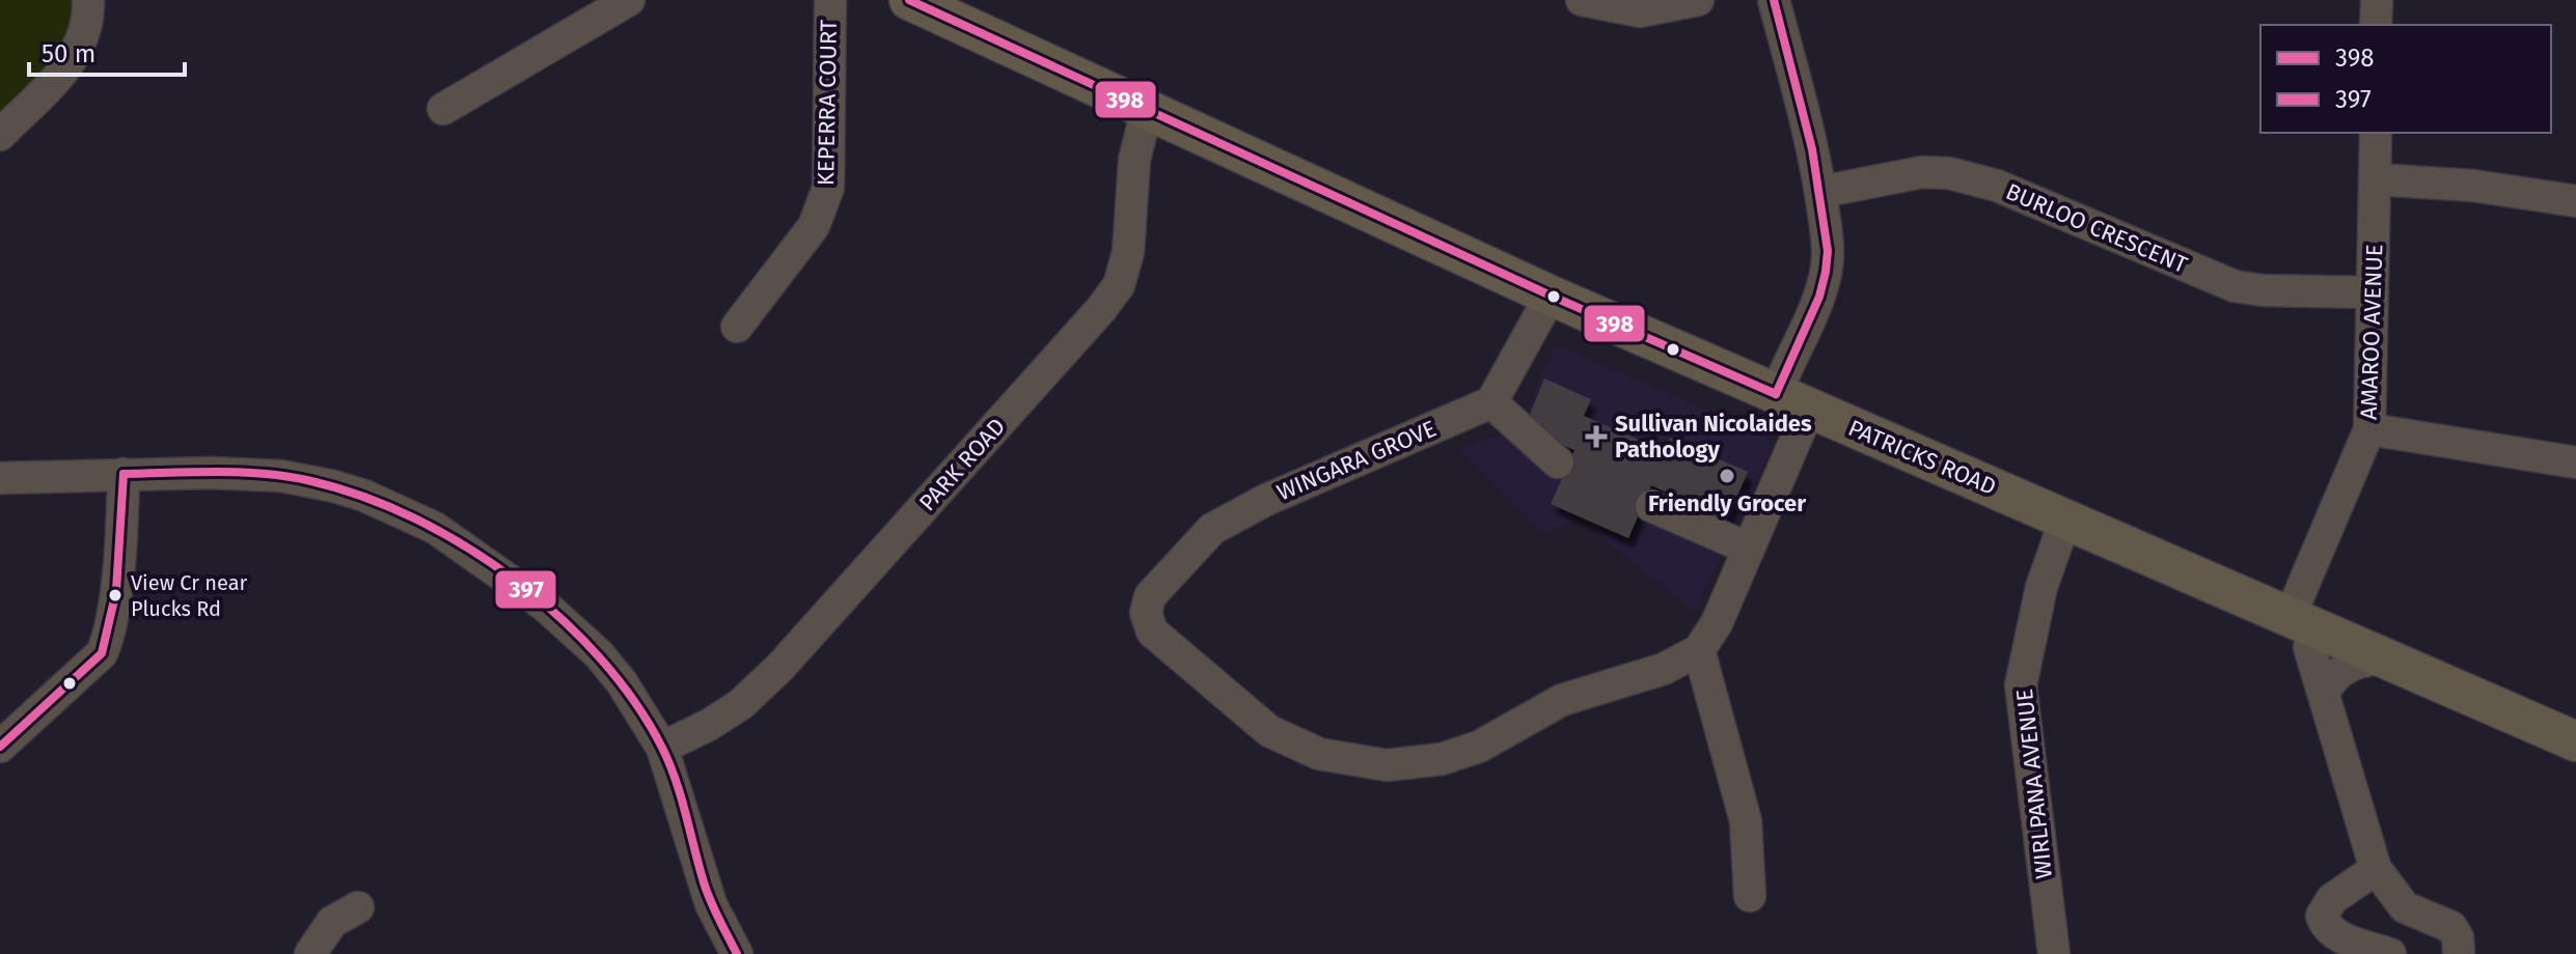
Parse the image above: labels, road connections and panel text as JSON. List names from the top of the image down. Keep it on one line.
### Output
{"streets":{"main road":["PATRICKS ROAD"],"street":["KEPERRA COURT","BURLOO CRESCENT","AMAROO AVENUE","WINGARA GROVE","PARK ROAD","WIRLPANA AVENUE"]},"crossings":[["BURLOO CRESCENT","AMAROO AVENUE"],["AMAROO AVENUE","PATRICKS ROAD"],["PATRICKS ROAD","PARK ROAD"],["PATRICKS ROAD","WIRLPANA AVENUE"]],"places":{"health":["Sullivan Nicolaides Pathology"],"other":["Friendly Grocer","View Cr near Plucks Rd"]},"lines":["transit line 398","transit line 397"],"legend":["398","397"],"scale_bar":"50 m"}
